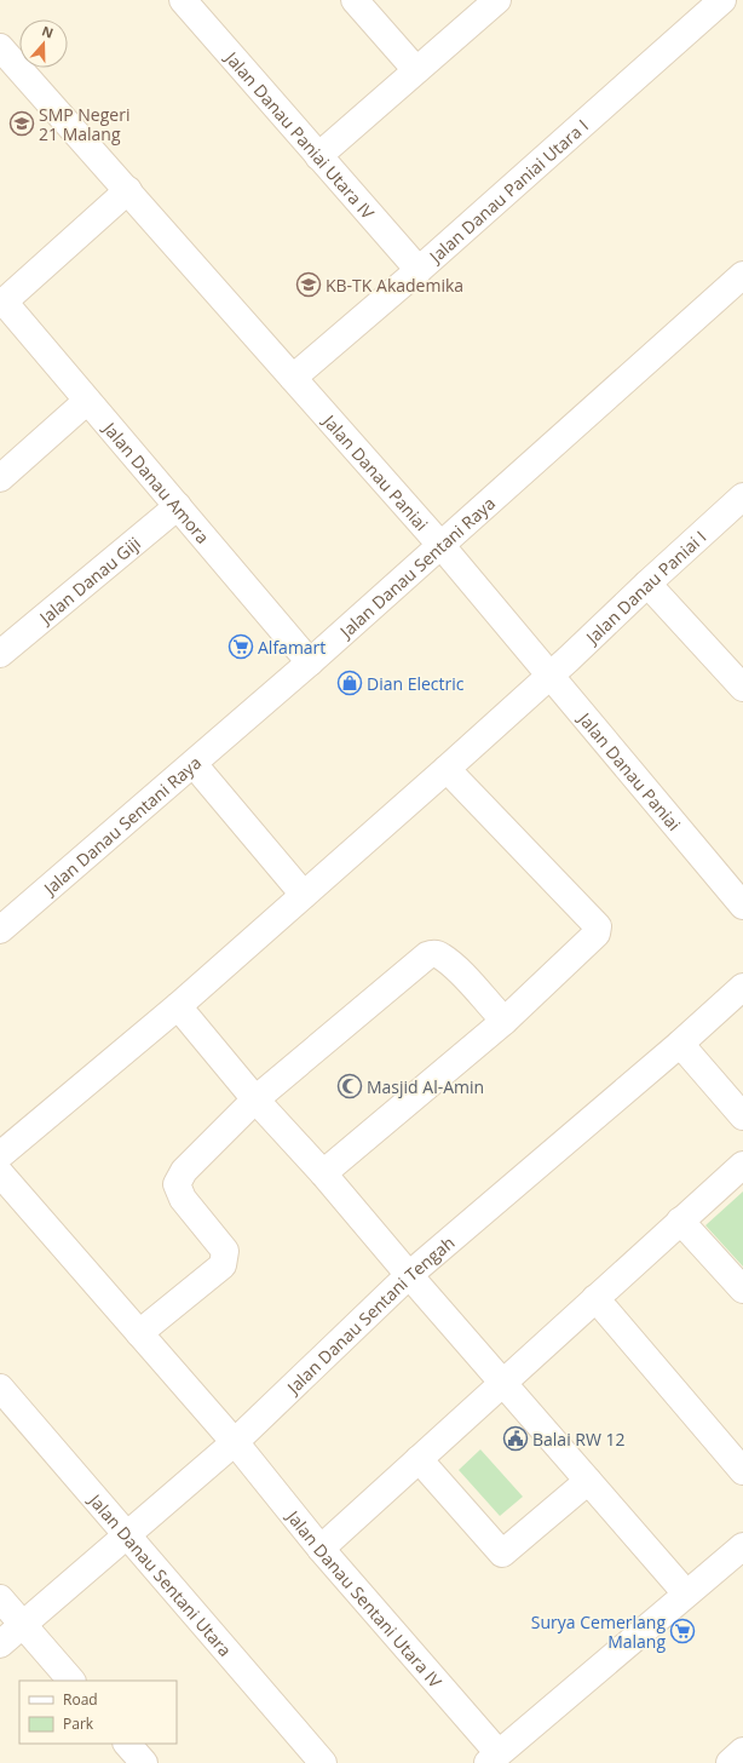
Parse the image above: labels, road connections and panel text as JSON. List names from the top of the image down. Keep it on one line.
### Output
{"streets":{"street":["Jalan Danau Paniai Utara IV","Jalan Danau Paniai Utara I","Jalan Danau Paniai","Jalan Danau Amora","Jalan Danau Sentani Raya","Jalan Danau Giji","Jalan Danau Paniai I","Jalan Danau Sentani Tengah","Jalan Danau Sentani Utara","Jalan Danau Sentani Utara IV"]},"crossings":[["Jalan Danau Paniai Utara IV","Jalan Danau Paniai Utara I"],["Jalan Danau Paniai Utara I","Jalan Danau Paniai"],["Jalan Danau Paniai","Jalan Danau Sentani Raya"],["Jalan Danau Paniai","Jalan Danau Paniai I"],["Jalan Danau Amora","Jalan Danau Sentani Raya"],["Jalan Danau Amora","Jalan Danau Giji"],["Jalan Danau Sentani Tengah","Jalan Danau Sentani Utara"],["Jalan Danau Sentani Tengah","Jalan Danau Sentani Utara IV"]],"places":{"school or university":["SMP Negeri 21 Malang","KB-TK Akademika"],"supermarket":["Alfamart","Surya Cemerlang Malang"],"shop":["Dian Electric"],"mosque":["Masjid Al-Amin"],"public building":["Balai RW 12"]},"legend":["Road","Park"],"north":"top"}
